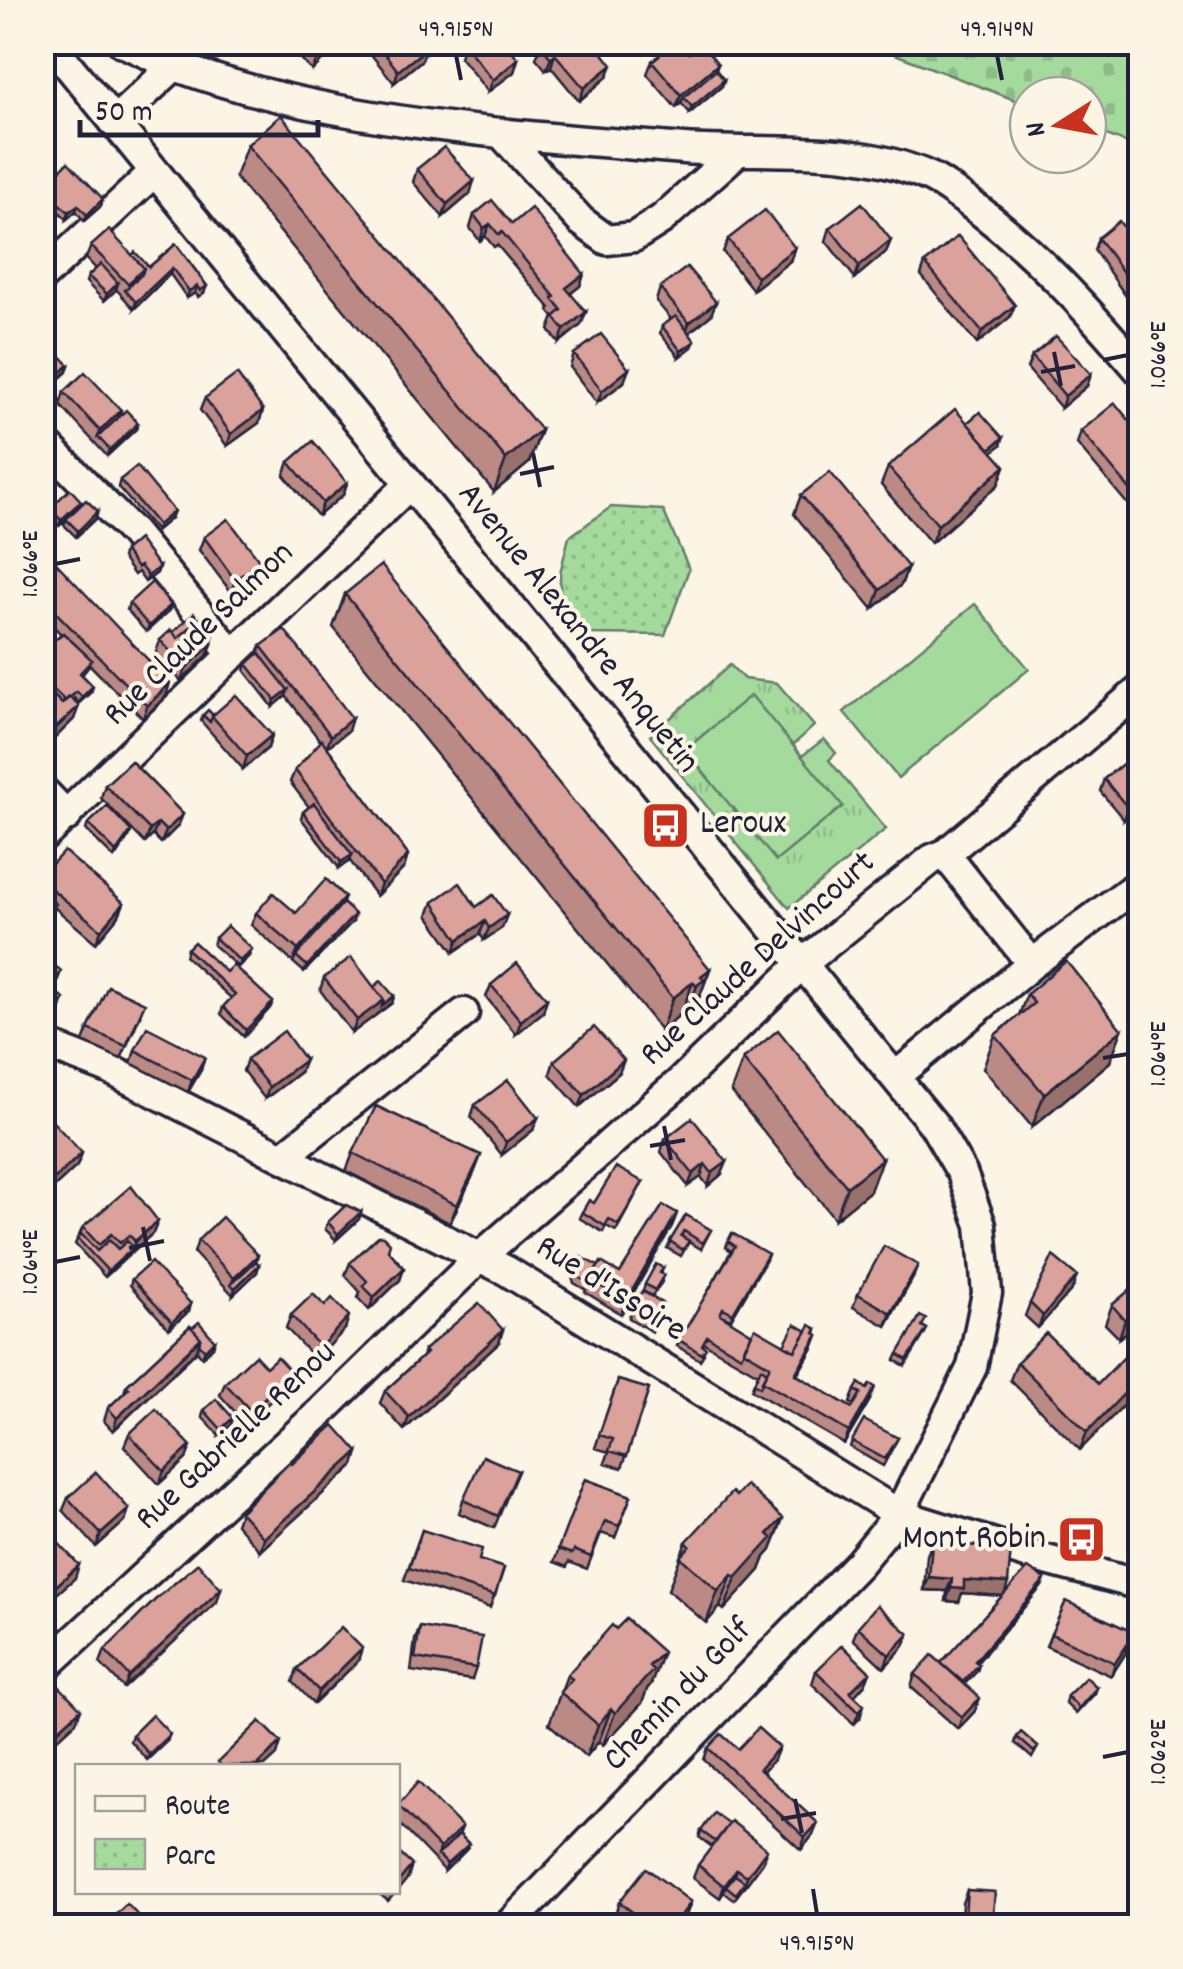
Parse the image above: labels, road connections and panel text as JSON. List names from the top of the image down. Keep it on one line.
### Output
{"streets":{"street":["Avenue Alexandre Anquetin","Rue Claude Salmon","Rue Claude Delvincourt","Rue d'Issoire","Rue Gabrielle Renou","Chemin du Golf"]},"crossings":[["Avenue Alexandre Anquetin","Rue Claude Salmon"],["Avenue Alexandre Anquetin","Rue Claude Delvincourt"],["Avenue Alexandre Anquetin","Rue d'Issoire"],["Avenue Alexandre Anquetin","Chemin du Golf"],["Rue Claude Delvincourt","Rue d'Issoire"],["Rue Claude Delvincourt","Rue Gabrielle Renou"],["Rue d'Issoire","Rue Gabrielle Renou"],["Rue d'Issoire","Chemin du Golf"]],"places":{"bus stop":["Leroux","Mont Robin"]},"legend":["Route","Parc"],"scale_bar":"50 m","north":"left","coordinates":["49.915°N","49.914°N","1.066°E","1.064°E","1.062°E"]}
